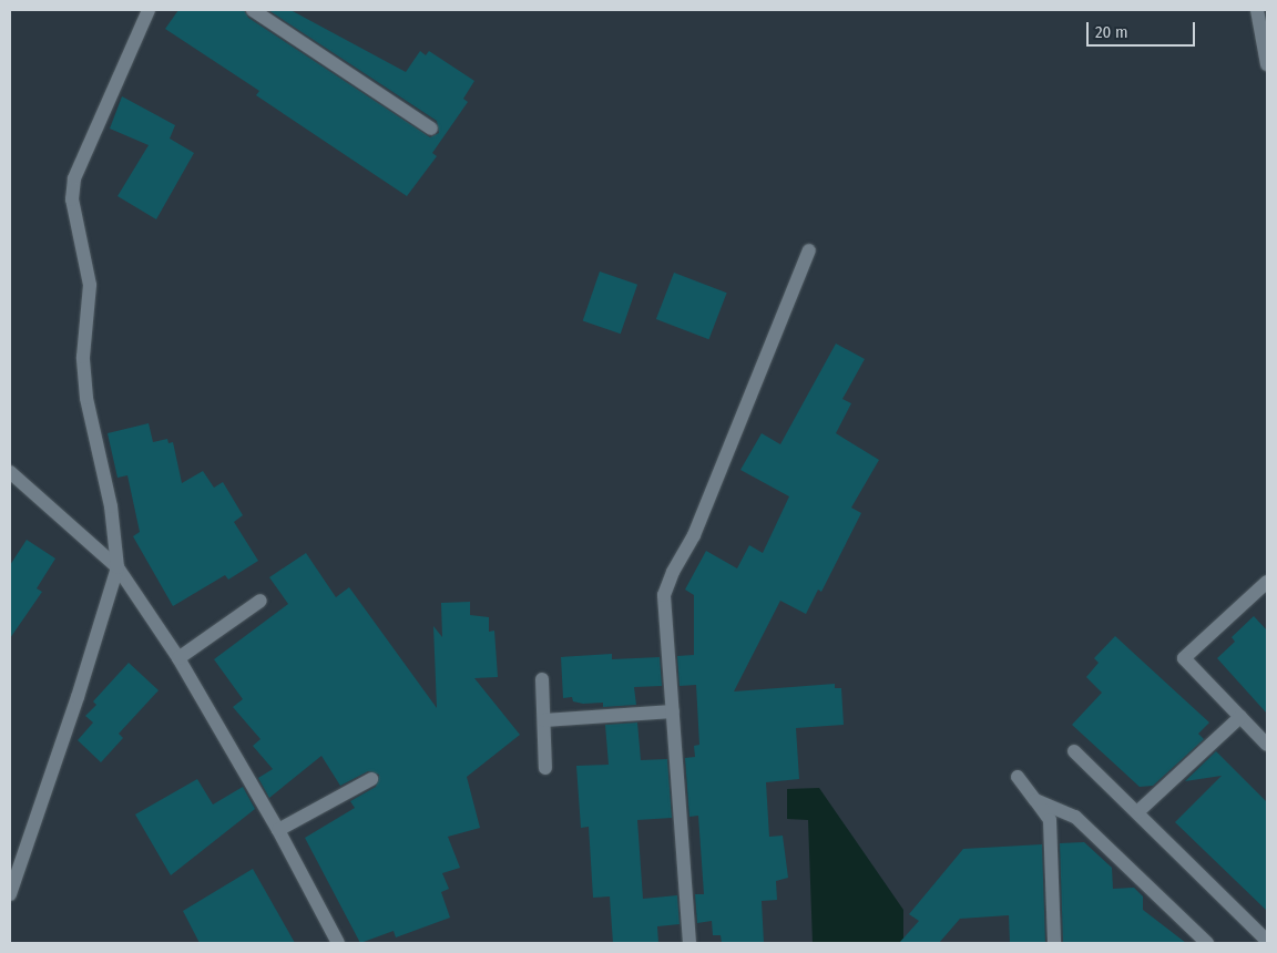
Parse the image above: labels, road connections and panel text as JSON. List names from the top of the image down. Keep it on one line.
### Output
{"scale_bar":"20 m"}
